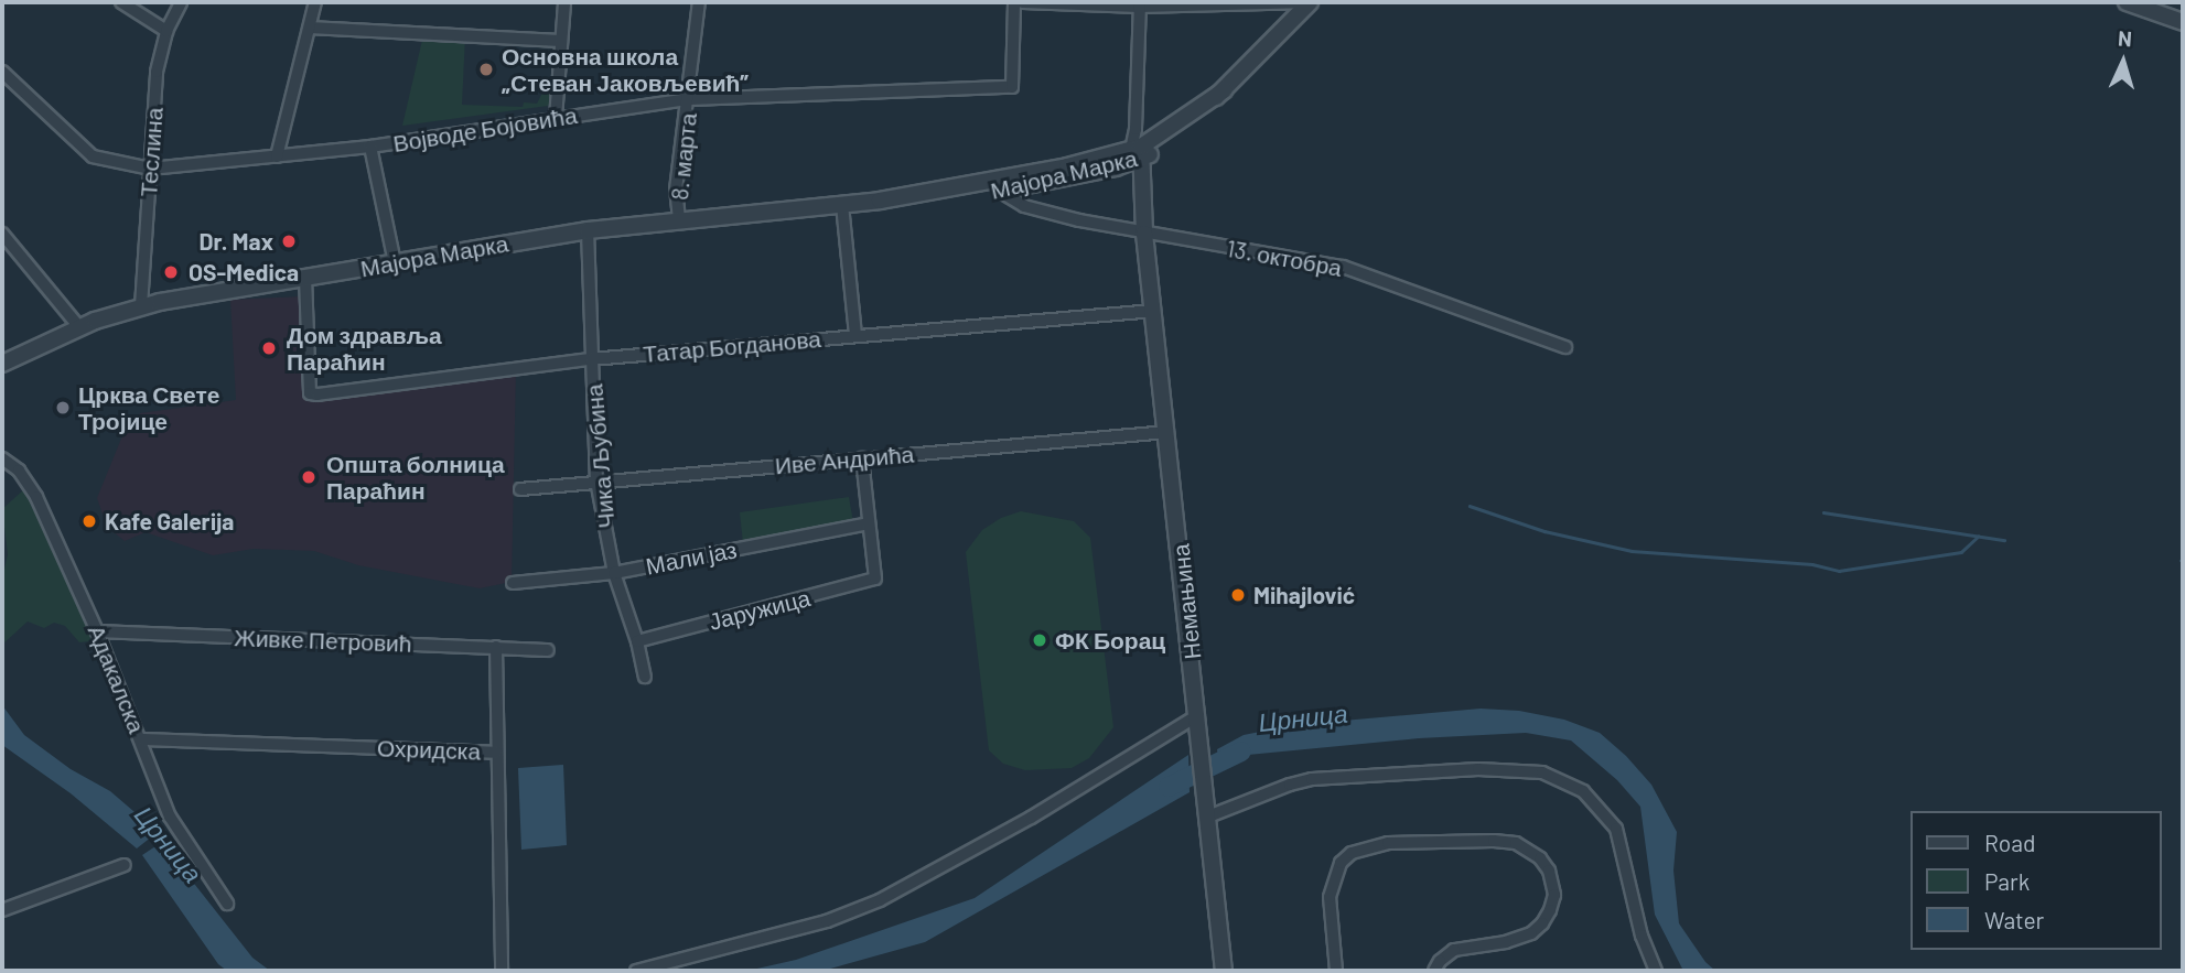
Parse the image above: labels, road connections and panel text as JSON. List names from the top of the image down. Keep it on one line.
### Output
{"streets":{"street":["Војводе Бојовића","Теслина","8. марта","Мајора Марка","13. октобра","Татар Богданова","Чика Љубина","Иве Андрића","Мали јаз","Немањина","Јаружица","Живке Петровић","Адакалска","Охридска"]},"crossings":[["Војводе Бојовића","Теслина"],["Војводе Бојовића","8. марта"],["Теслина","Мајора Марка"],["8. марта","Мајора Марка"],["Мајора Марка","13. октобра"],["Мајора Марка","Татар Богданова"],["Мајора Марка","Чика Љубина"],["Мајора Марка","Немањина"],["13. октобра","Немањина"],["Татар Богданова","Чика Љубина"],["Татар Богданова","Немањина"],["Чика Љубина","Иве Андрића"],["Чика Љубина","Мали јаз"],["Чика Љубина","Јаружица"],["Иве Андрића","Немањина"],["Мали јаз","Јаружица"],["Живке Петровић","Адакалска"],["Адакалска","Охридска"]],"water":["Црница"],"places":["Основна школа „Стеван Јаковљевић”","Dr. Max","OS-Medica","Дом здравља Параћин","Црква Свете Тројице","Општа болница Параћин","Kafe Galerija","Mihajlović","ФК Борац"],"legend":["Road","Park","Water"],"north":"top"}
